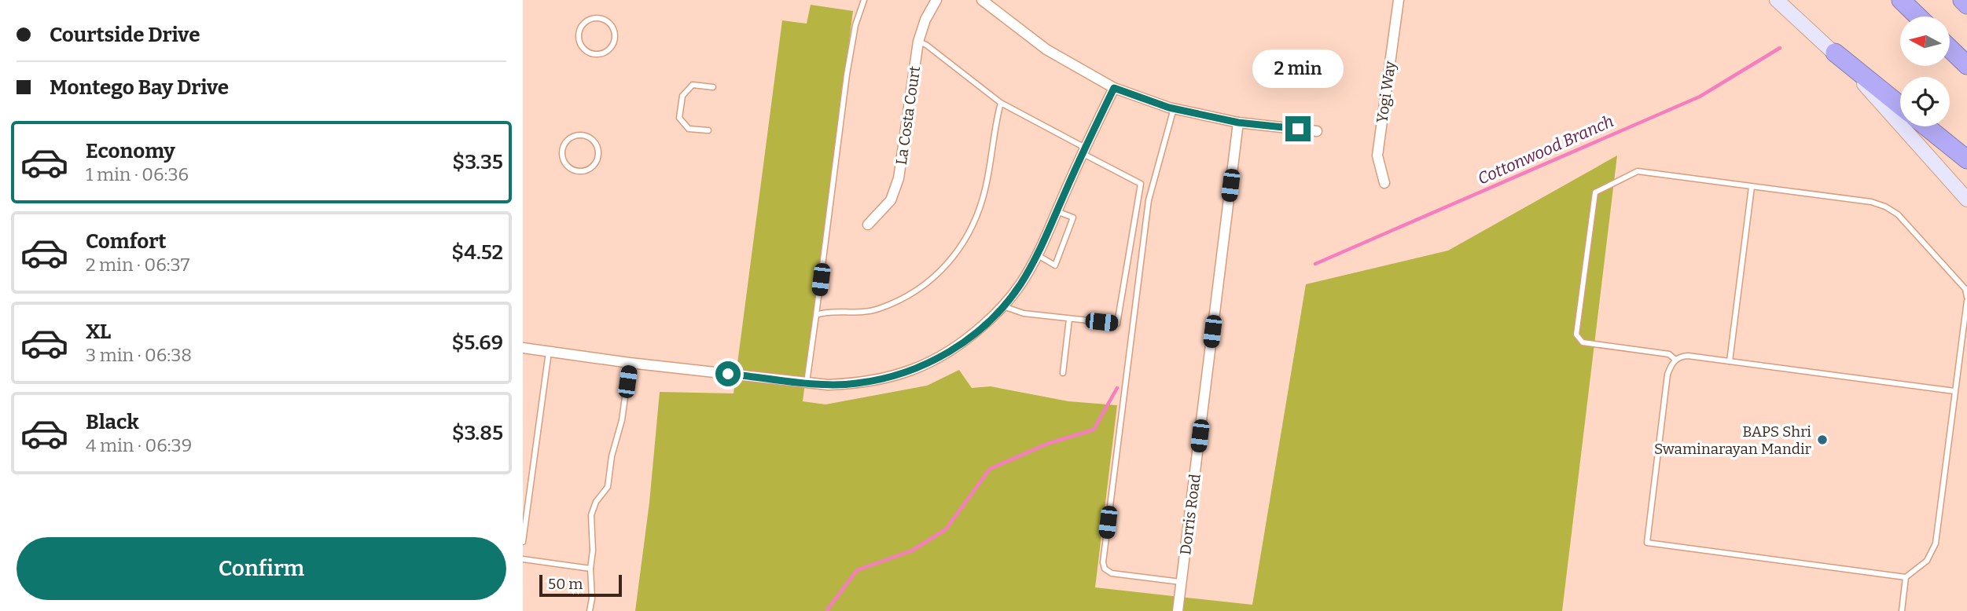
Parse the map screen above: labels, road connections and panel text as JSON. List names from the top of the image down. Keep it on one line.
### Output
{"streets":{"street":["Yogi Way","La Costa Court","Dorris Road"]},"water":["Cottonwood Branch"],"places":["BAPS Shri Swaminarayan Mandir"],"scale_bar":"50 m","north":"left","page":{"banner":["Courtside Drive","Montego Bay Drive"],"bubble":"2 min","list":[{"name":"Economy","note":"1 min · 06:36","value":"$3.35"},{"name":"Comfort","note":"2 min · 06:37","value":"$4.52"},{"name":"XL","note":"3 min · 06:38","value":"$5.69"},{"name":"Black","note":"4 min · 06:39","value":"$3.85"}],"buttons":"Confirm","scale":"50 m"}}
